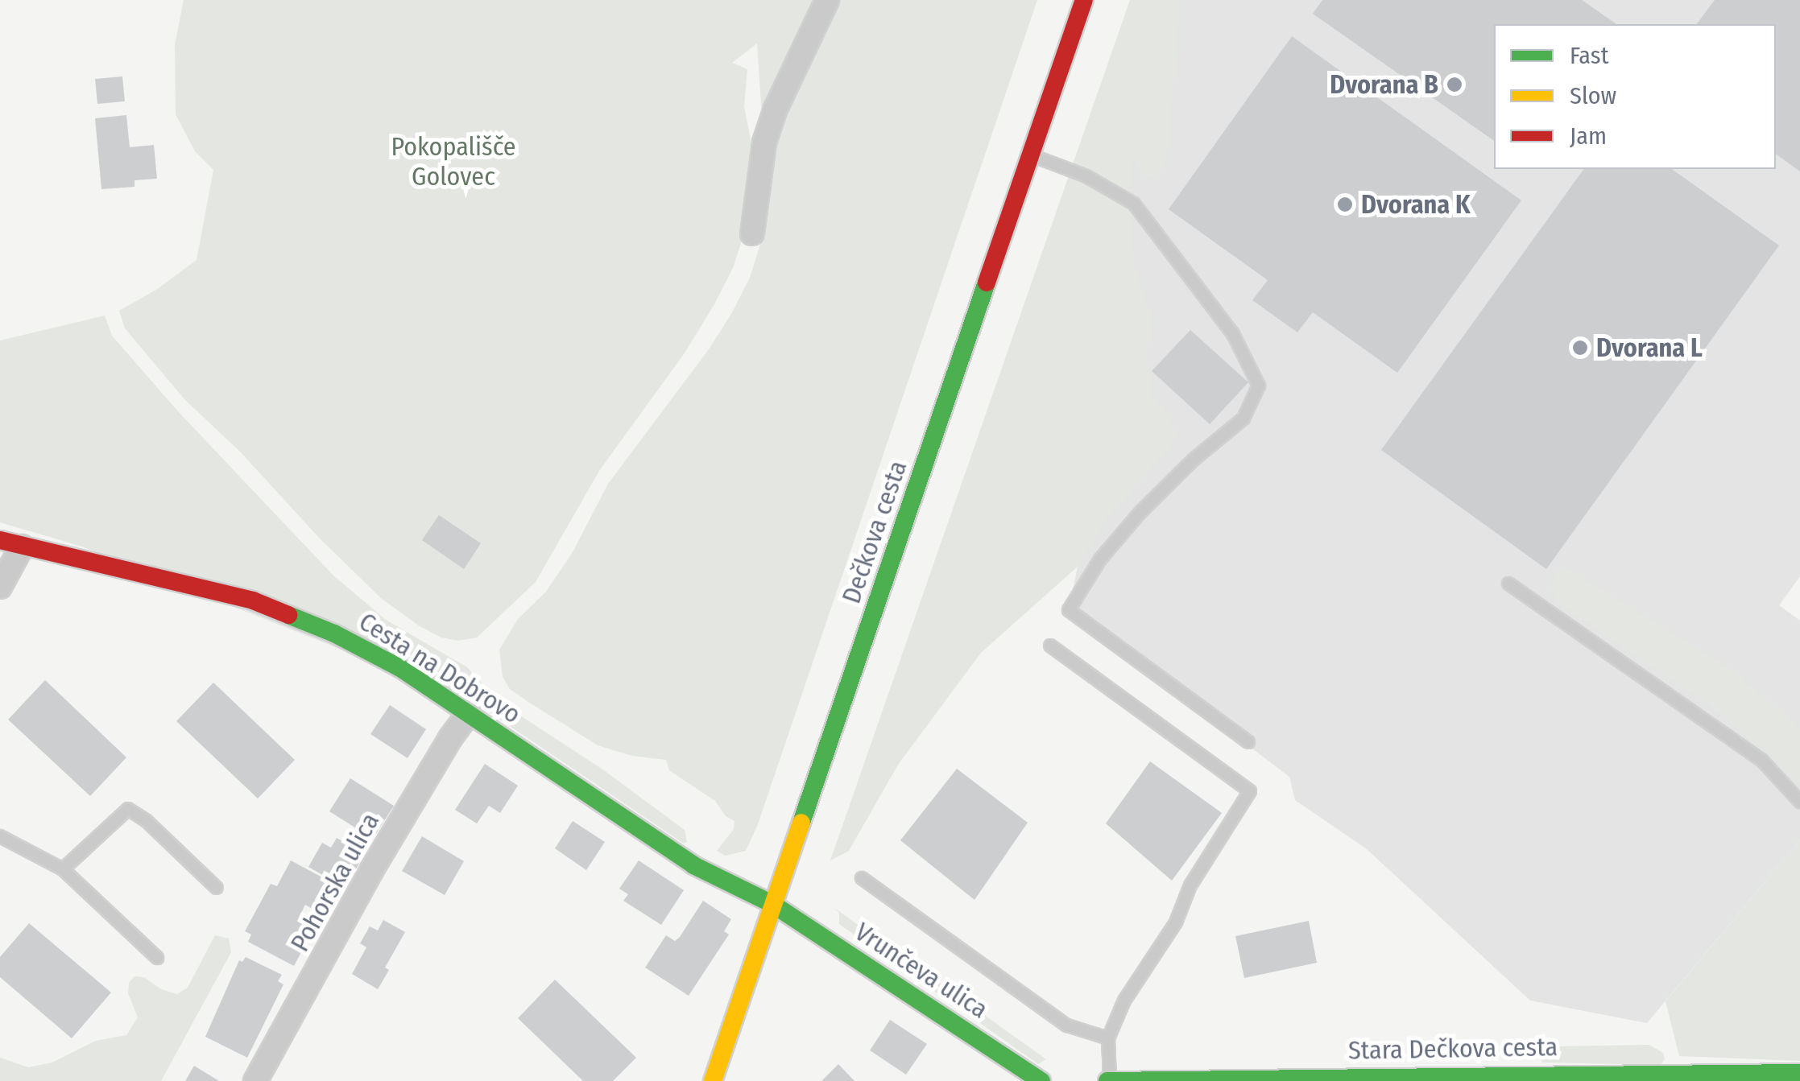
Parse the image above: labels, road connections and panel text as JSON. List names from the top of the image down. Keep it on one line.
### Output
{"streets":{"street":["Dečkova cesta","Cesta na Dobrovo","Pohorska ulica","Vrunčeva ulica","Stara Dečkova cesta"]},"crossings":[["Dečkova cesta","Cesta na Dobrovo"],["Dečkova cesta","Vrunčeva ulica"],["Cesta na Dobrovo","Pohorska ulica"],["Cesta na Dobrovo","Vrunčeva ulica"]],"parks":["Pokopališče Golovec"],"places":["Dvorana B","Dvorana K","Dvorana L"],"legend":["Fast","Slow","Jam"]}
